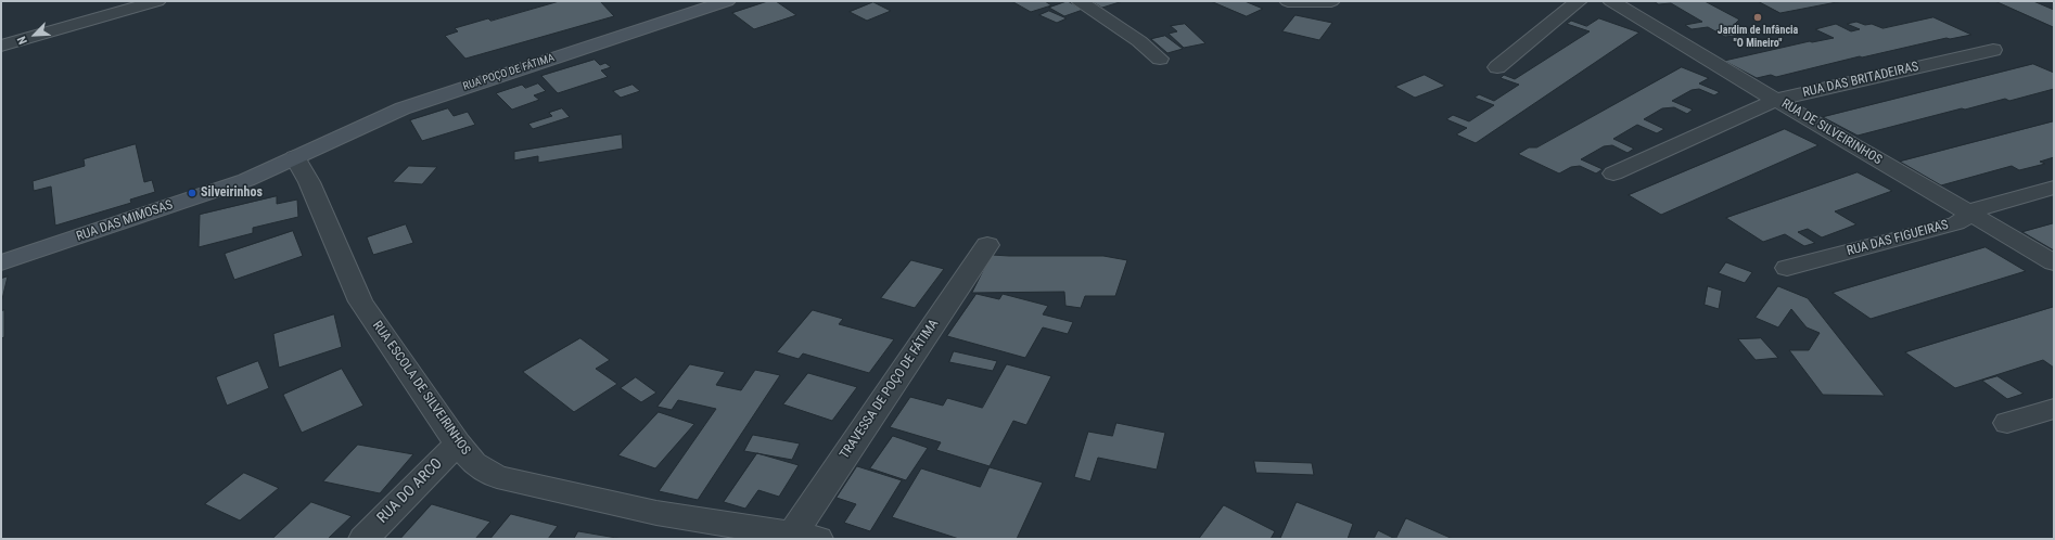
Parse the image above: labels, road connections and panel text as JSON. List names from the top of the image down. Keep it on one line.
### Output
{"streets":{"street":["RUA POÇO DE FÁTIMA","RUA DAS BRITADEIRAS","RUA DE SILVEIRINHOS","RUA DAS MIMOSAS","RUA DAS FIGUEIRAS","RUA ESCOLA DE SILVEIRINHOS","TRAVESSA DE POÇO DE FÁTIMA","RUA DO ARCO"]},"crossings":[["RUA POÇO DE FÁTIMA","RUA DAS MIMOSAS"],["RUA POÇO DE FÁTIMA","RUA ESCOLA DE SILVEIRINHOS"],["RUA DAS BRITADEIRAS","RUA DE SILVEIRINHOS"],["RUA DE SILVEIRINHOS","RUA DAS FIGUEIRAS"],["RUA DAS MIMOSAS","RUA ESCOLA DE SILVEIRINHOS"],["RUA ESCOLA DE SILVEIRINHOS","TRAVESSA DE POÇO DE FÁTIMA"],["RUA ESCOLA DE SILVEIRINHOS","RUA DO ARCO"]],"places":["Jardim de Infância \"O Mineiro\"","Silveirinhos"],"north":"bottom left"}
